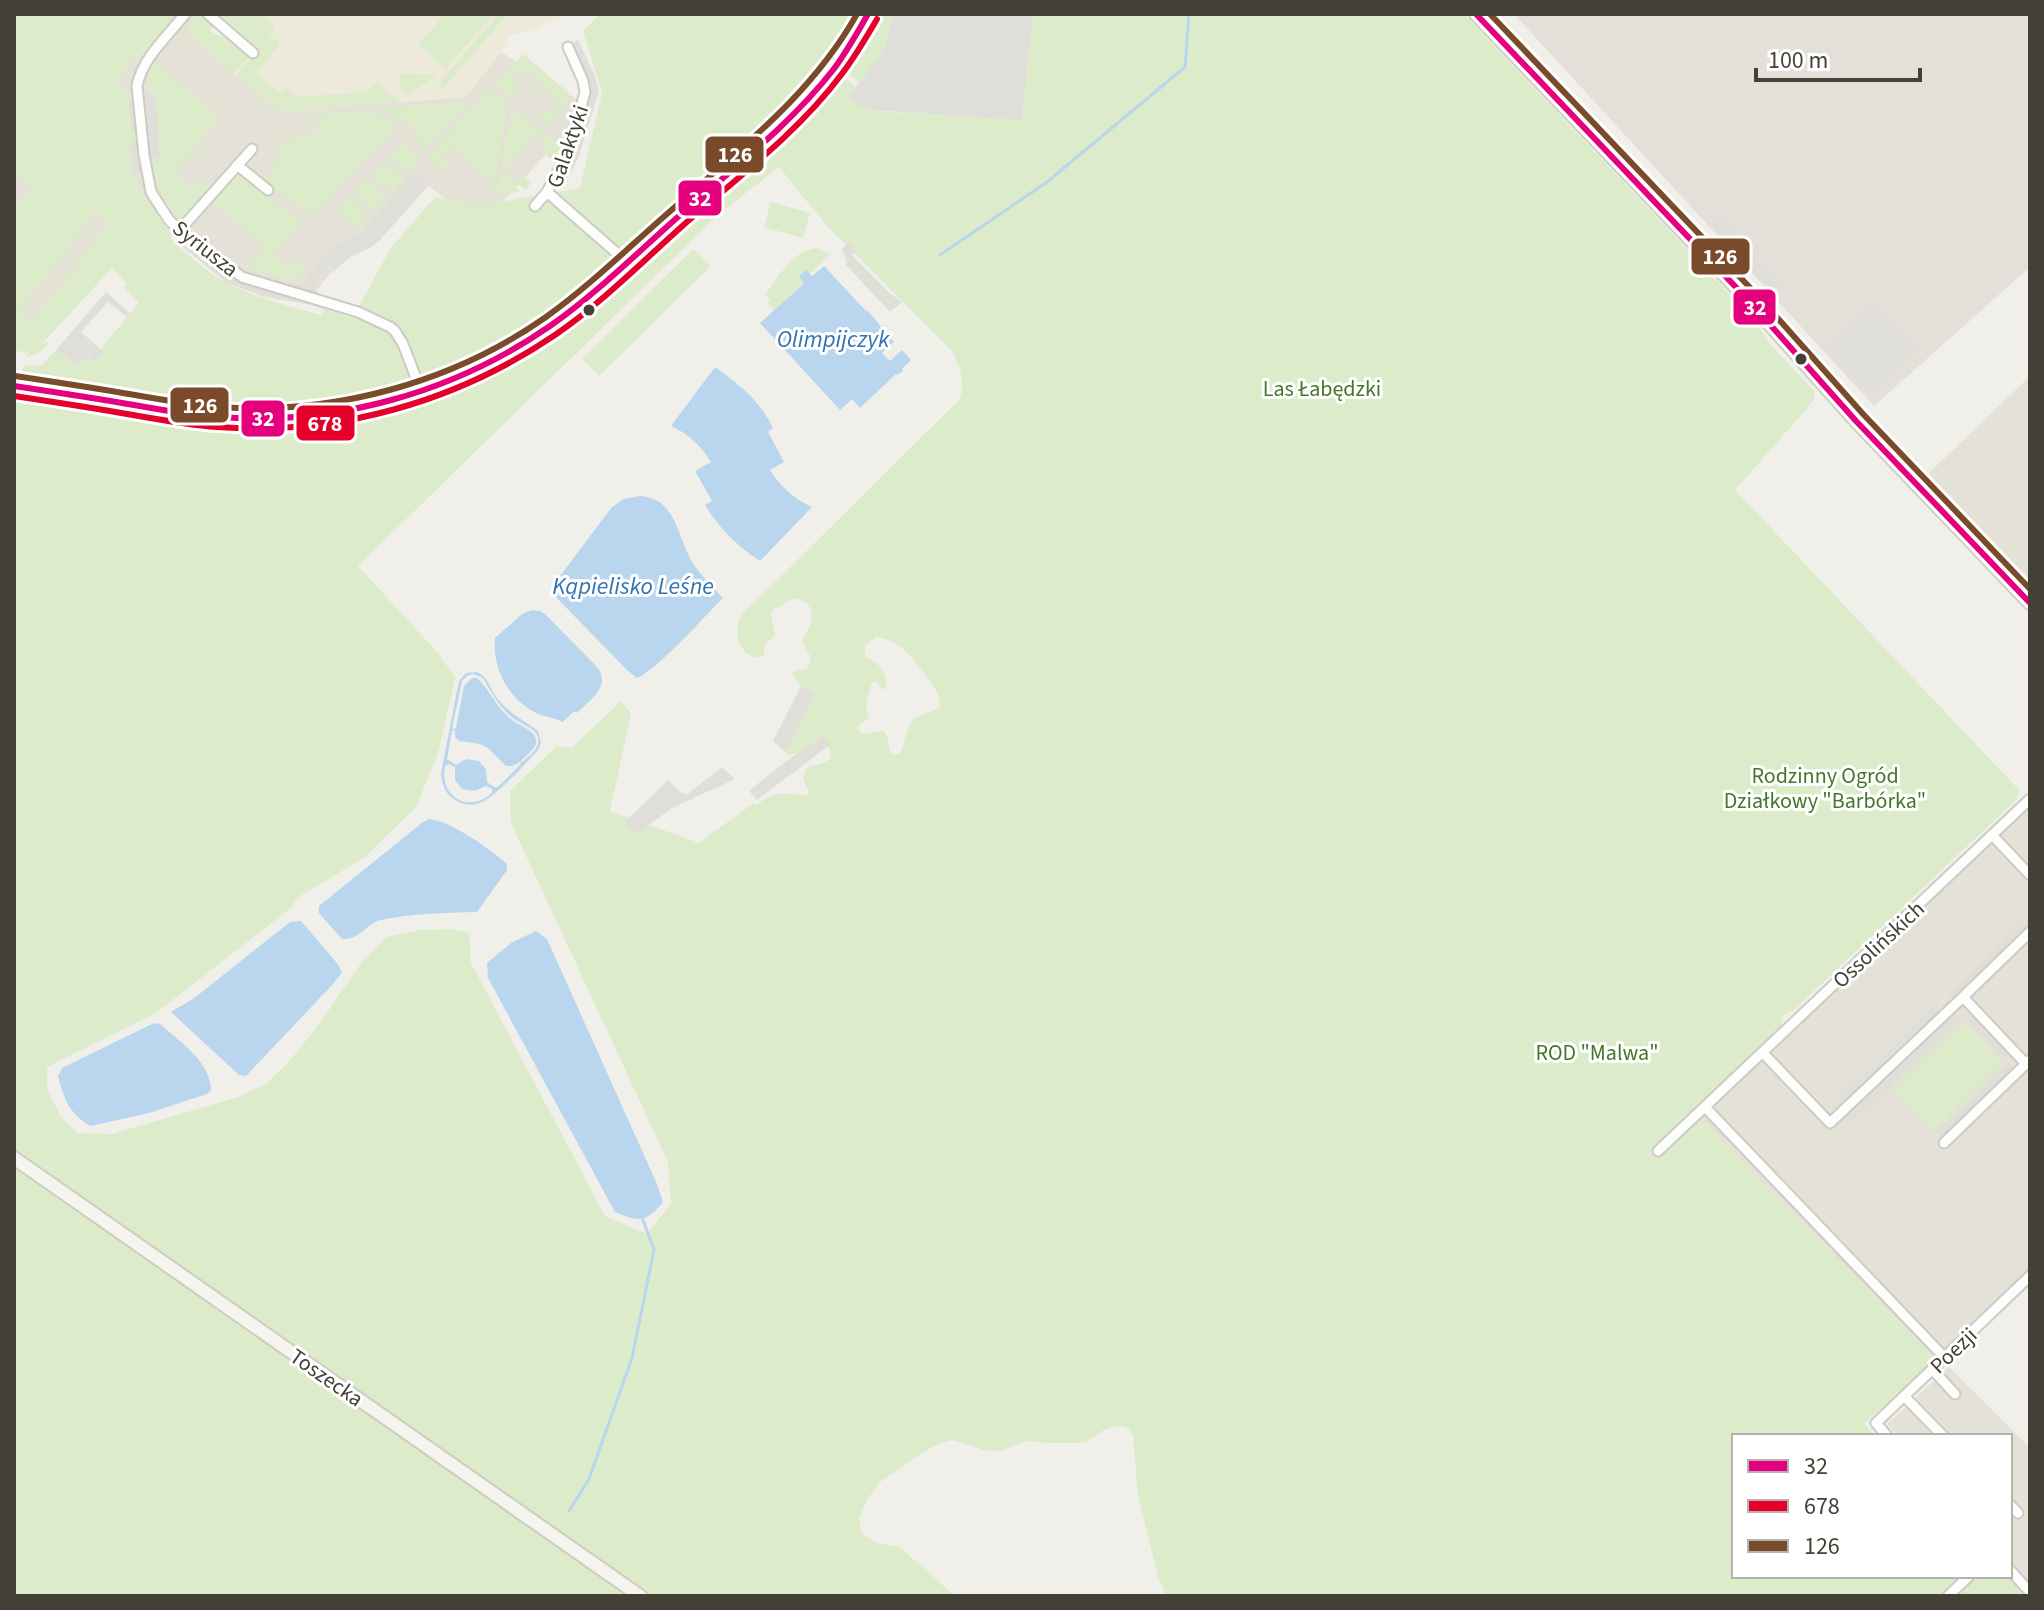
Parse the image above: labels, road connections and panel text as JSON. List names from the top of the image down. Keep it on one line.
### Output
{"streets":{"street":["Galaktyki","Syriusza","Ossolińskich","Poezji","Toszecka"]},"water":["Olimpijczyk","Kąpielisko Leśne"],"parks":["Las Łabędzki","Rodzinny Ogród Działkowy \"Barbórka\"","ROD \"Malwa\""],"lines":["transit line 32","transit line 126","transit line 678"],"legend":["32","678","126"],"scale_bar":"100 m"}
